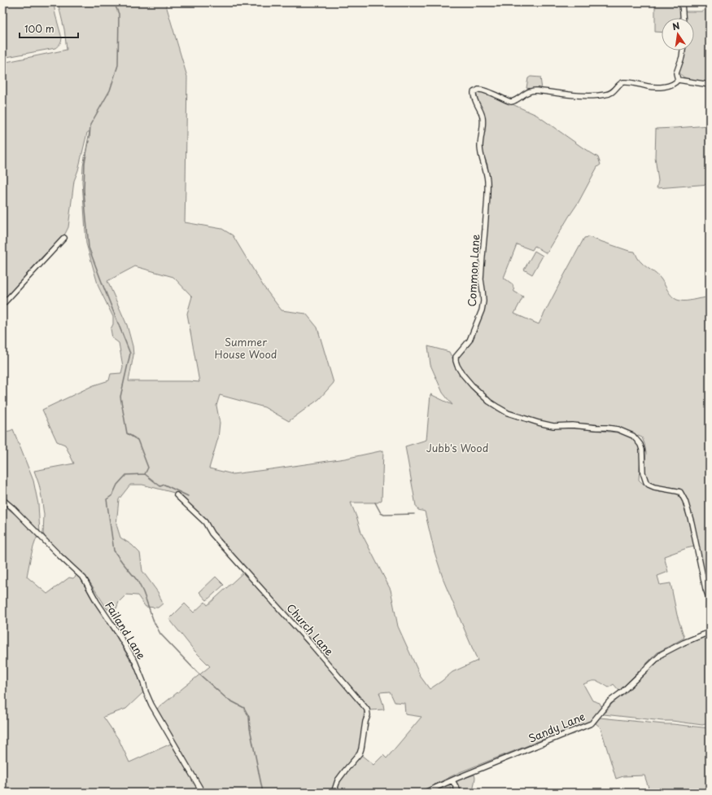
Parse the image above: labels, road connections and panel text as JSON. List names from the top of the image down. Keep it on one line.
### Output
{"streets":{"street":["Common Lane","Church Lane","Failand Lane","Sandy Lane"]},"parks":["Summer House Wood","Jubb's Wood"],"scale_bar":"100 m","north":"top"}
